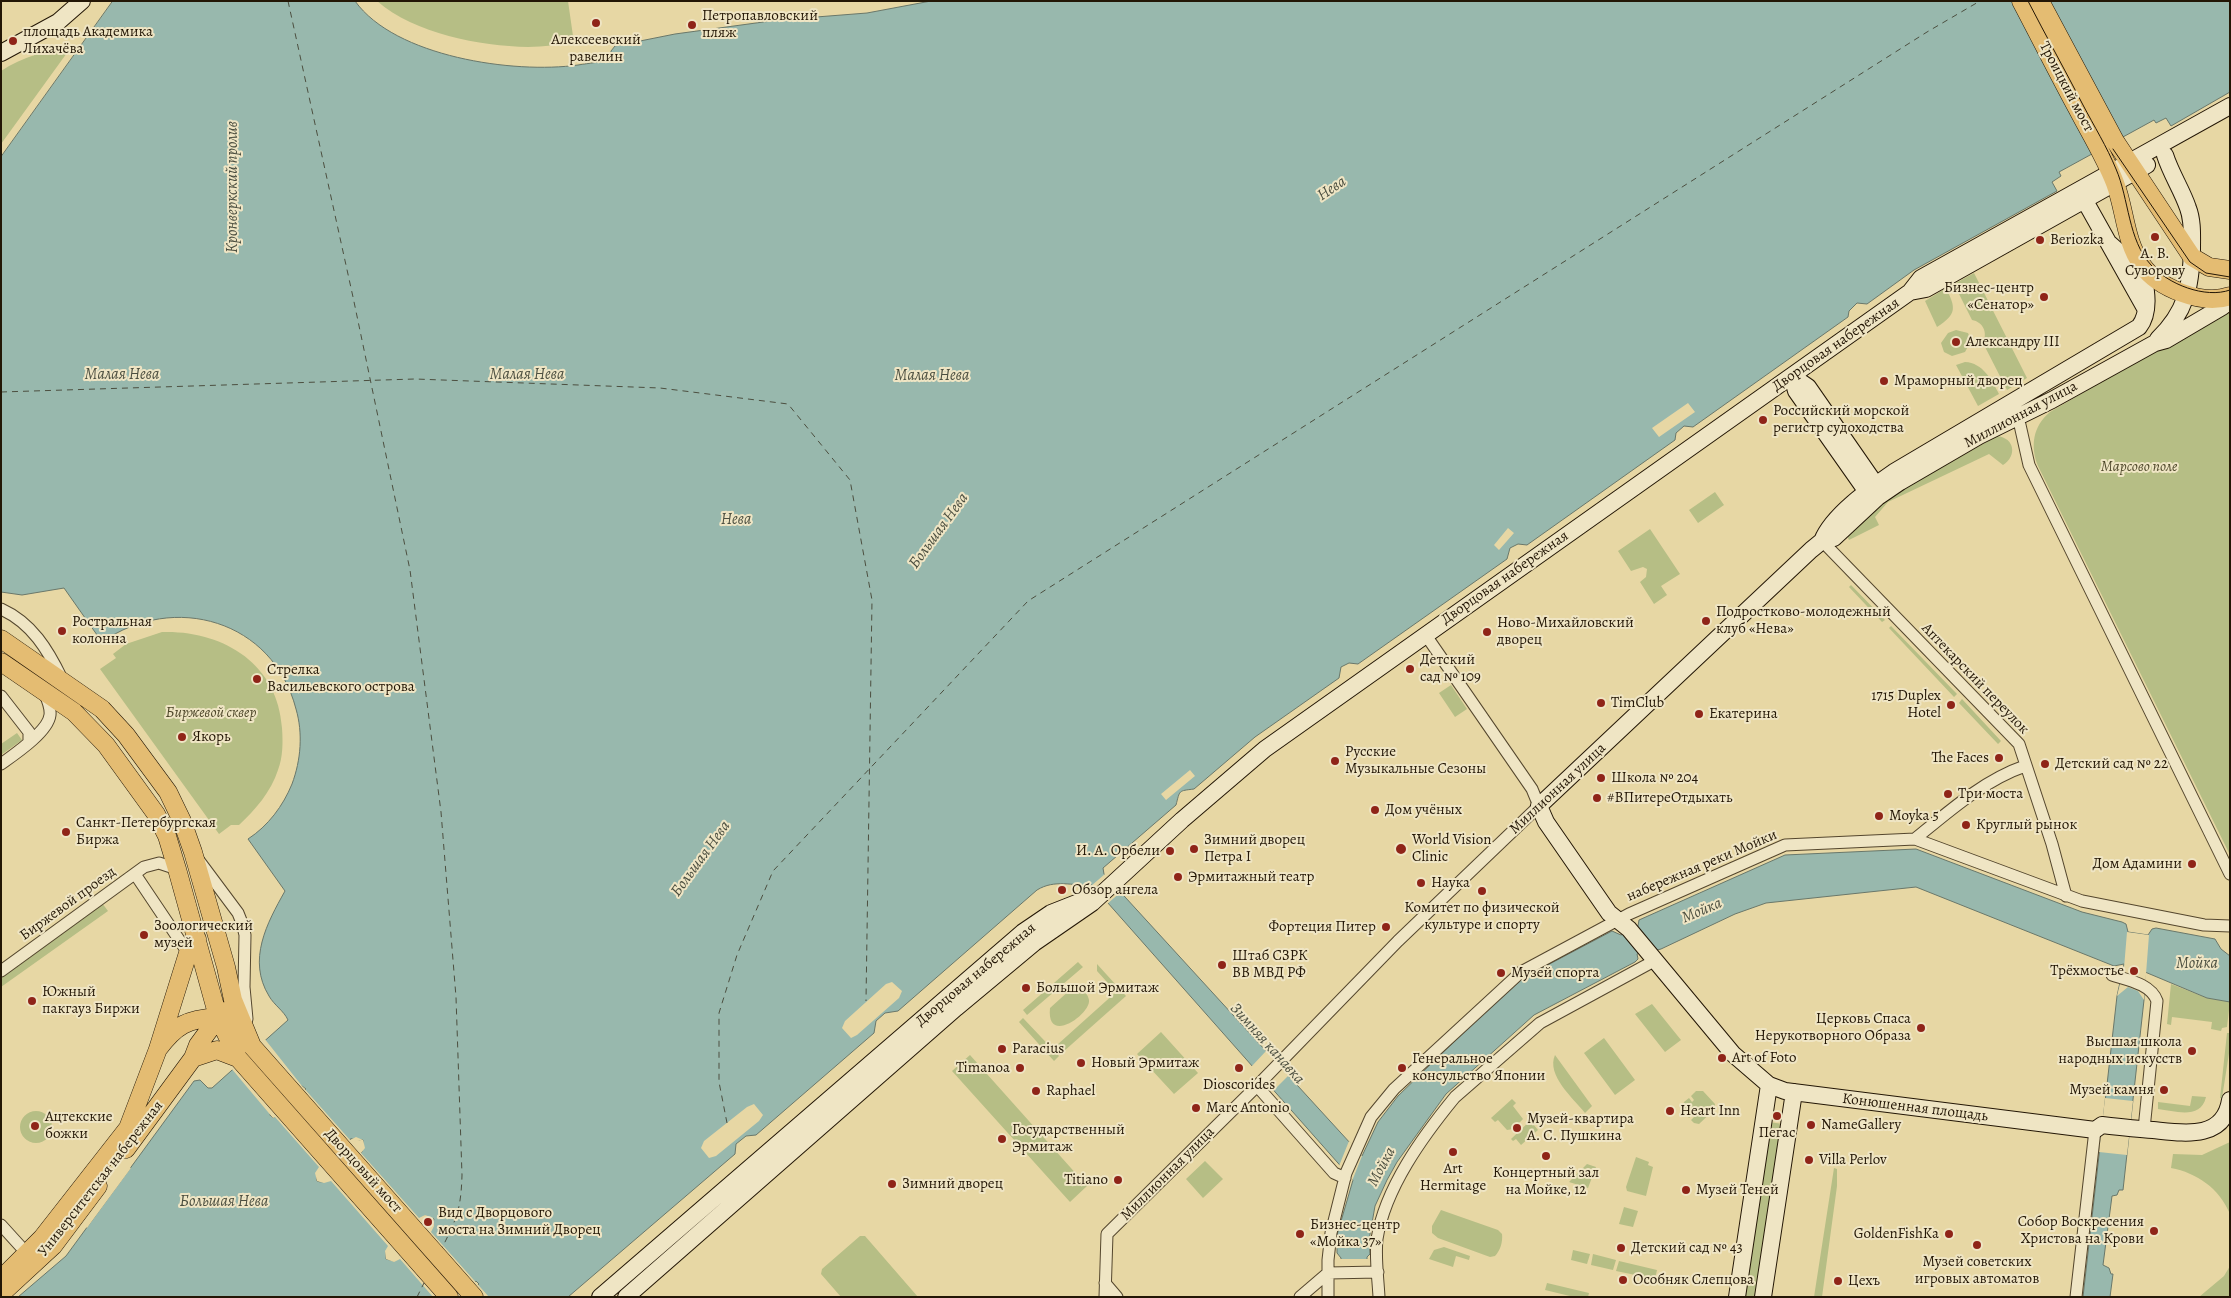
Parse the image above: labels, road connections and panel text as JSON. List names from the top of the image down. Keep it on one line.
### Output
{"streets":{"main road":["Троицкий мост","Дворцовая набережная","Миллионная улица","Конюшенная площадь","Дворцовый мост","Университетская набережная"],"street":["Аптекарский переулок","набережная реки Мойки","Биржевой проезд"]},"crossings":[["Троицкий мост","Дворцовая набережная"],["Миллионная улица","Аптекарский переулок"],["Миллионная улица","Конюшенная площадь"],["Аптекарский переулок","набережная реки Мойки"],["набережная реки Мойки","Конюшенная площадь"],["Биржевой проезд","Дворцовый мост"],["Дворцовый мост","Университетская набережная"]],"water":["Кронверкский пролив","Нева","Малая Нева","Большая Нева","Мойка","Зимняя канавка"],"parks":["Марсово поле","Биржевой сквер"],"places":["Алексеевский равелин","Петропавловский пляж","площадь Академика Лихачёва","А. В. Суворову","Beriozka","Бизнес-центр «Сенатор»","Александру III","Мраморный дворец","Российский морской регистр судоходства","Подростково-молодежный клуб «Нева»","Ростральная колонна","Ново-Михайловский дворец","Детский сад № 109","Стрелка Васильевского острова","TimClub","1715 Duplex Hotel","Екатерина","Якорь","The Faces","Русские Музыкальные Сезоны","Детский сад № 22","Школа № 204","Три моста","#ВПитереОтдыхать","Дом учёных","Moyka 5","Круглый рынок","Санкт-Петербургская Биржа","Зимний дворец Петра I","World Vision Clinic","И. А. Орбели","Дом Адамини","Эрмитажный театр","Наука","Обзор ангела","Комитет по физической культуре и спорту","Фортеция Питер","Зоологический музей","Штаб СЗРК ВВ МВД РФ","Трёхмостье","Музей спорта","Большой Эрмитаж","Южный пакгауз Биржи","Церковь Спаса Нерукотворного Образа","Paracius","Высшая школа народных искусств","Art of Foto","Новый Эрмитаж","Timanoa","Dioscorides","Генеральное консульство Японии","Музей камня","Raphael","Marc Antonio","Heart Inn","Пегас","NameGallery","Ацтекские божки","Музей-квартира А. С. Пушкина","Государственный Эрмитаж","Art Hermitage","Концертный зал на Мойке, 12","Villa Perlov","Titiano","Зимний дворец","Музей Теней","Вид с Дворцового моста на Зимний Дворец","Собор Воскресения Христова на Крови","Бизнес-центр «Мойка 37»","GoldenFishKa","Музей советских игровых автоматов","Детский сад № 43","Особняк Слепцова","Цехъ"]}
